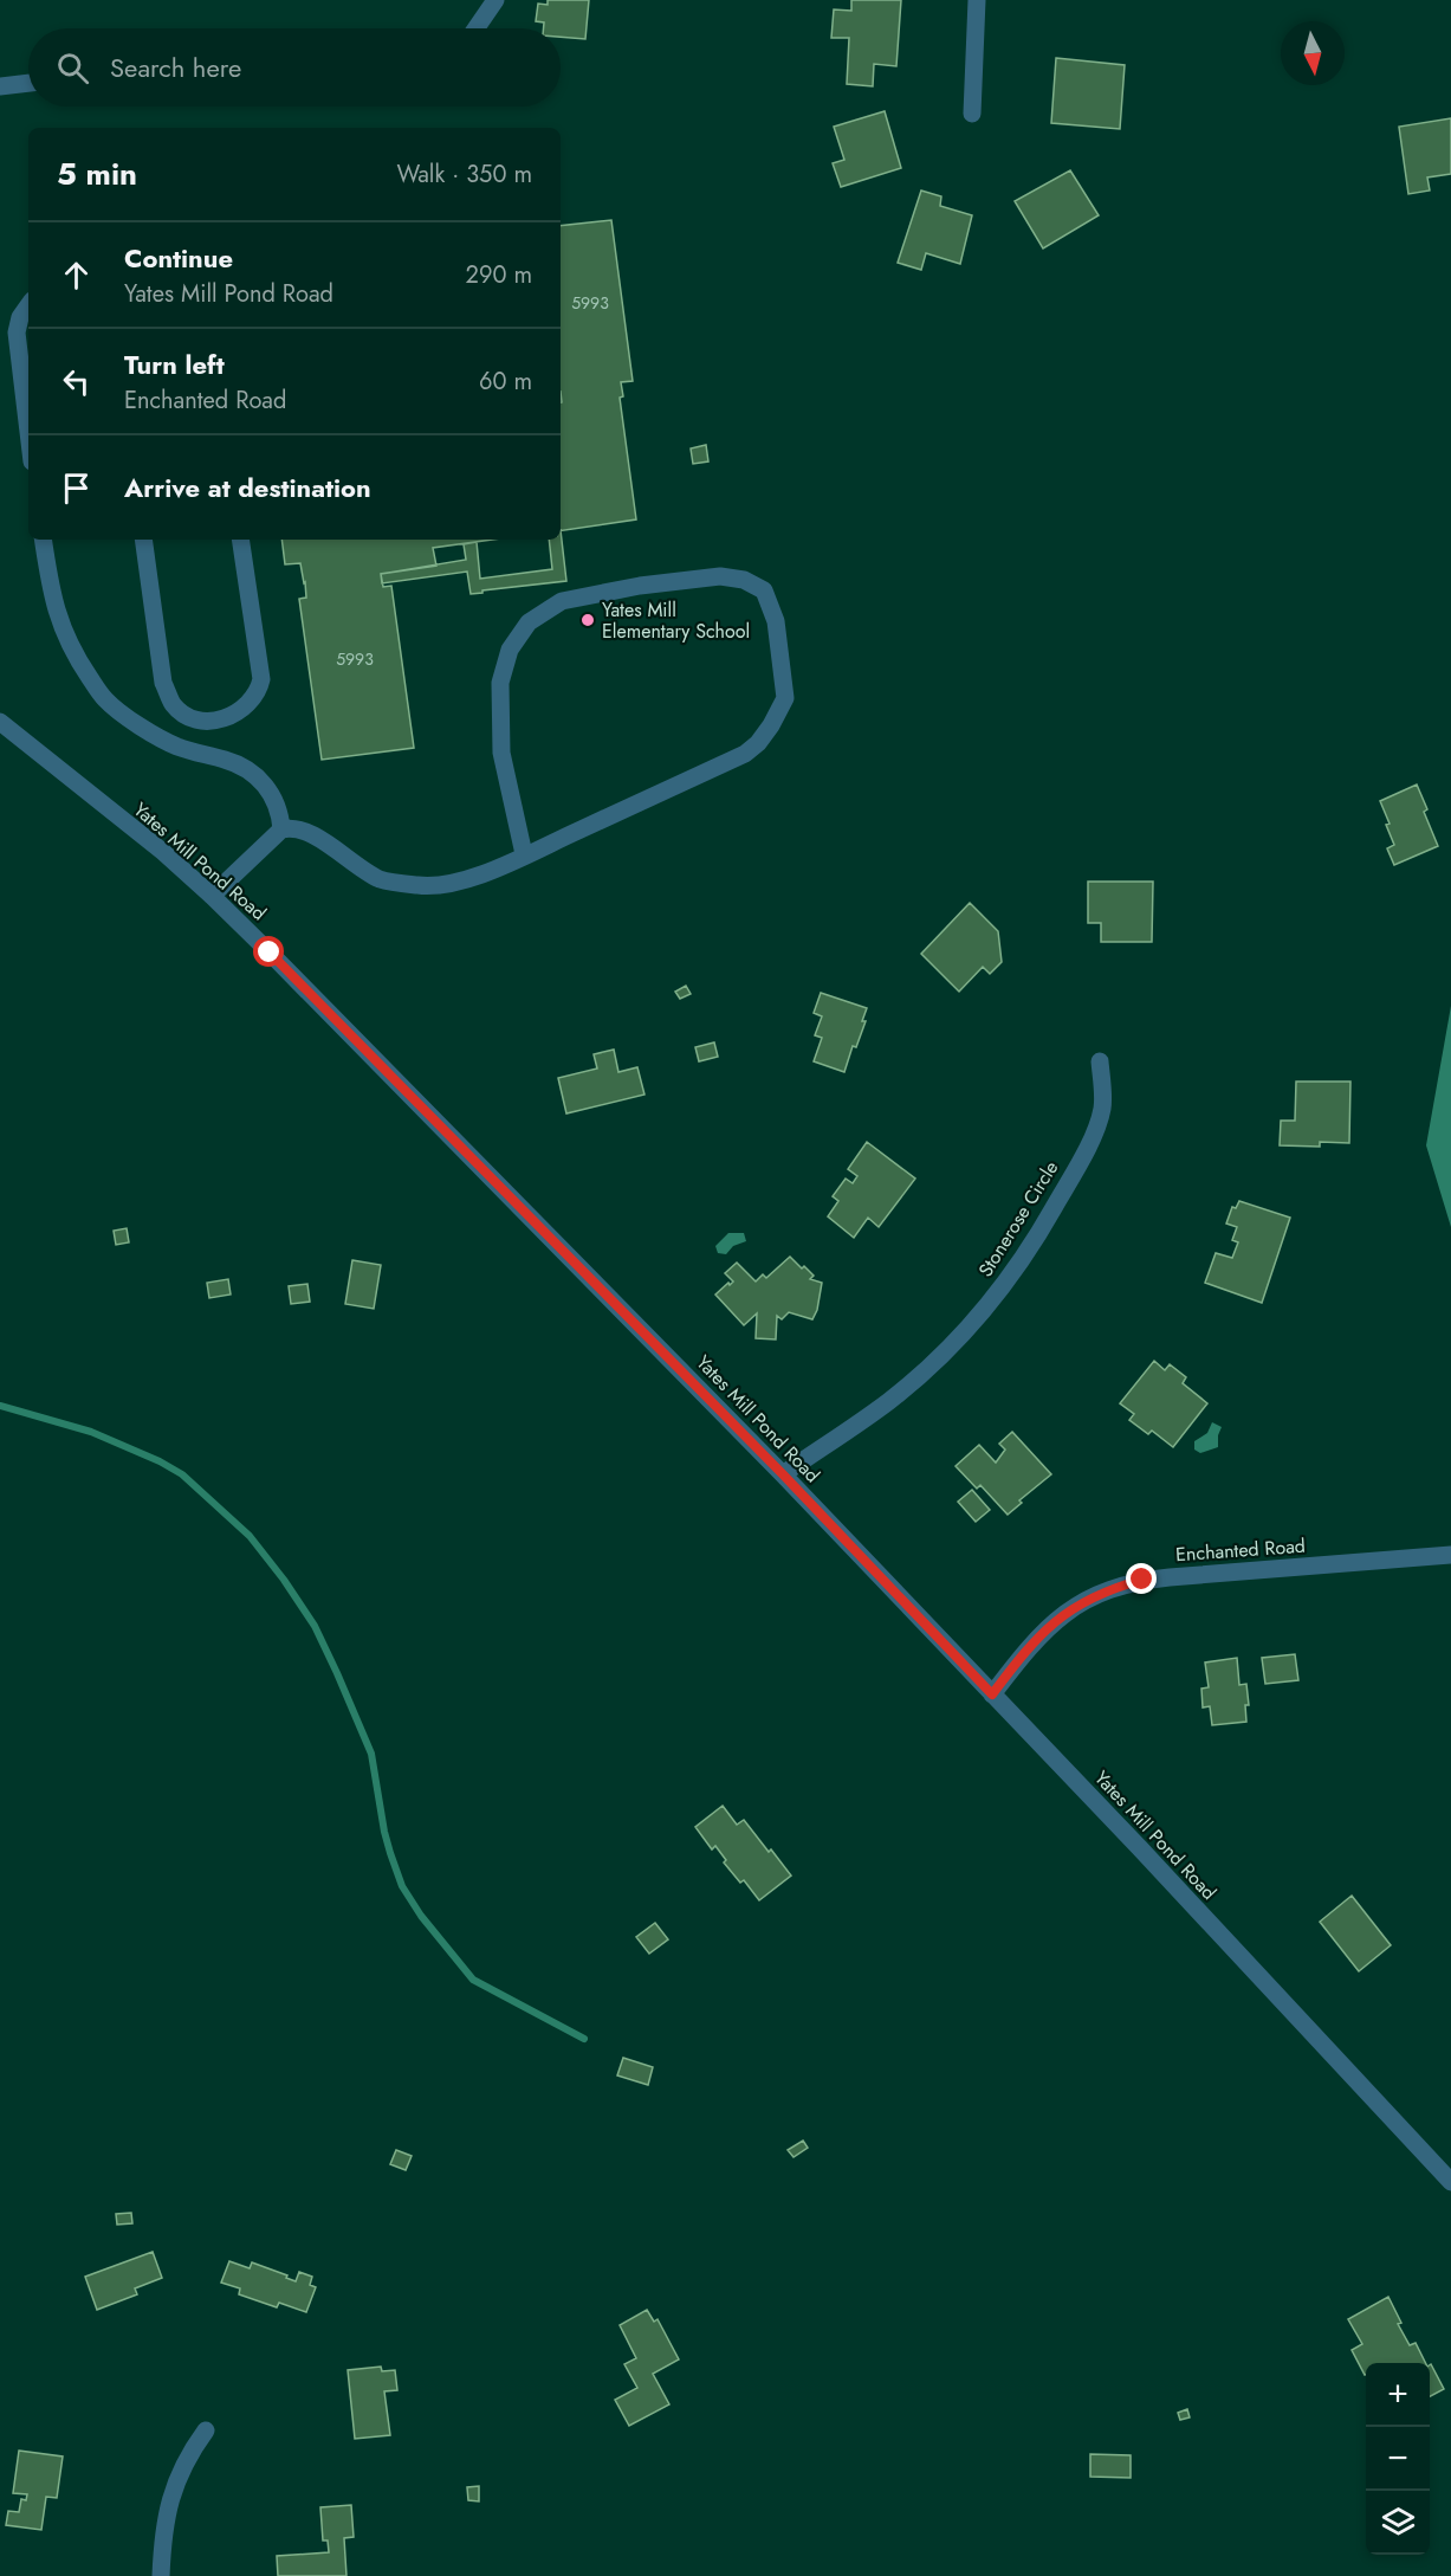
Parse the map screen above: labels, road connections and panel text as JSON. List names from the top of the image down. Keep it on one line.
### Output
{"streets":{"street":["Yates Mill Pond Road","Stonerose Circle","Enchanted Road"]},"crossings":[["Yates Mill Pond Road","Stonerose Circle"],["Yates Mill Pond Road","Enchanted Road"]],"places":["Yates Mill Elementary School"],"house_numbers":["5993","5993"],"north":"bottom","page":{"search":"Search here","heading":["5 min","Walk · 350 m"],"list":[["Continue","Yates Mill Pond Road","290 m"],["Turn left","Enchanted Road","60 m"],"Arrive at destination"],"map_buttons":["+","−"]}}
